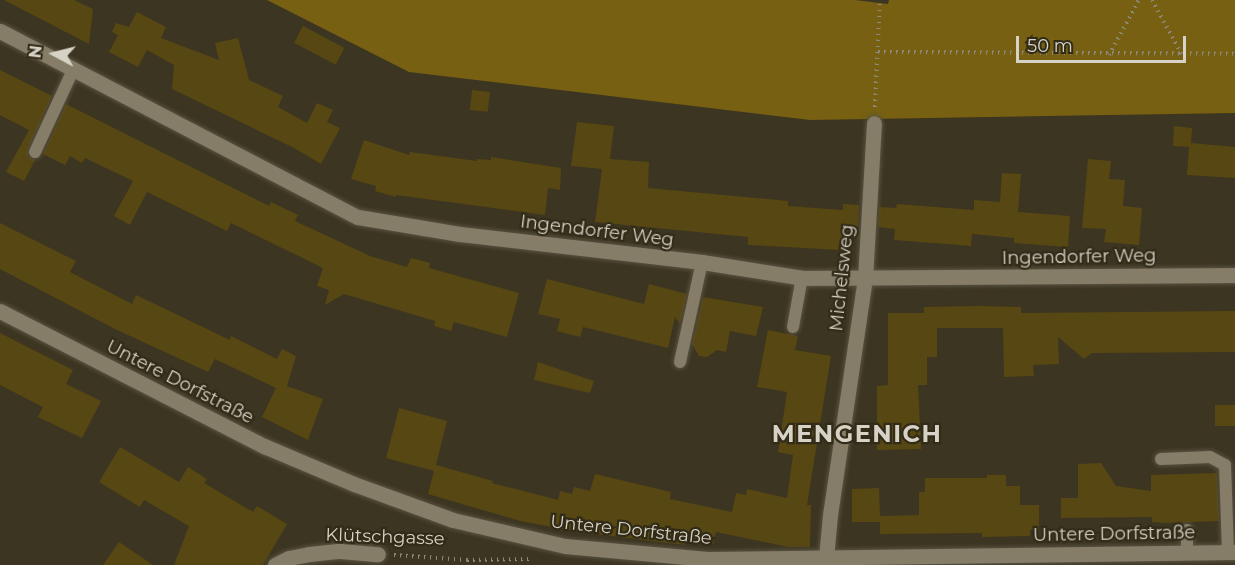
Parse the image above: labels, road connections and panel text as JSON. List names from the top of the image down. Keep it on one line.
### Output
{"streets":{"street":["Ingendorfer Weg","Michelsweg","Untere Dorfstraße","Klütschgasse"]},"crossings":[["Ingendorfer Weg","Michelsweg"],["Michelsweg","Untere Dorfstraße"]],"districts":["MENGENICH"],"scale_bar":"50 m","north":"left"}
